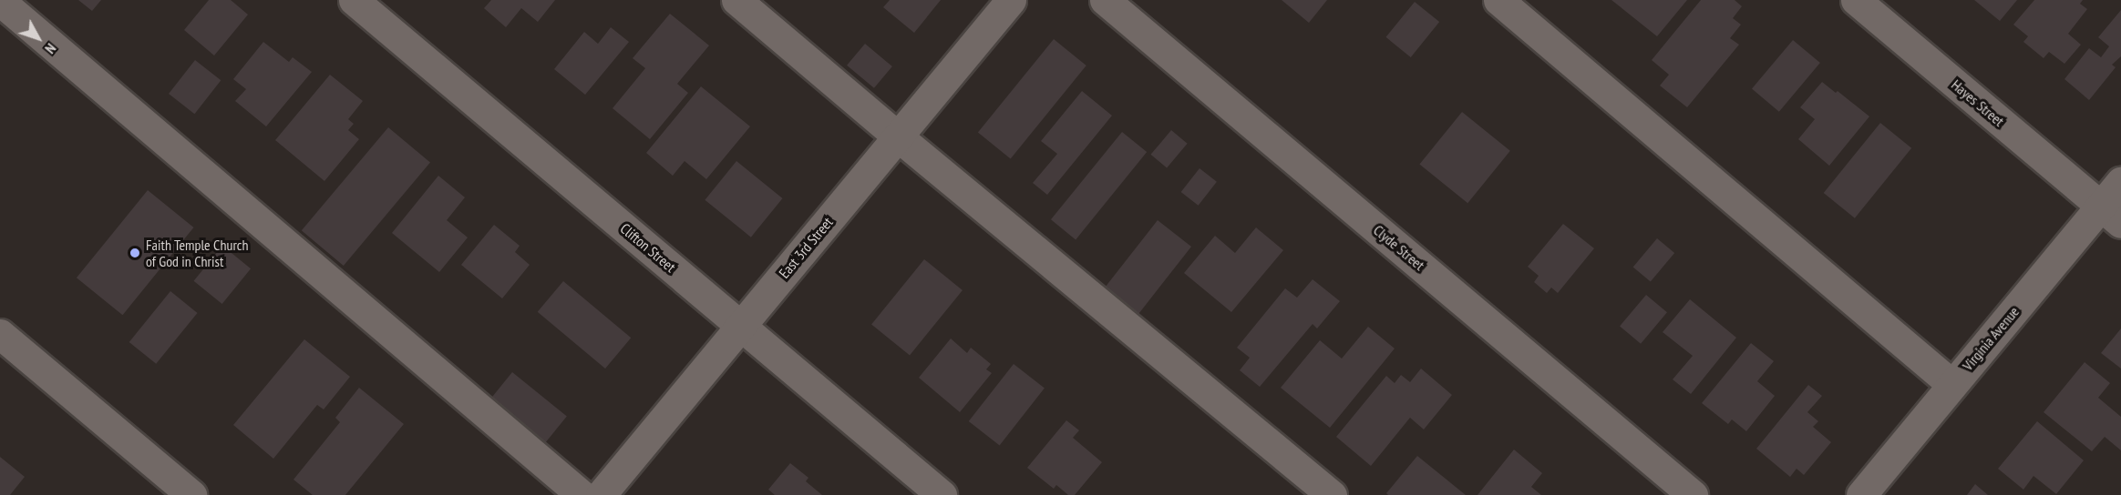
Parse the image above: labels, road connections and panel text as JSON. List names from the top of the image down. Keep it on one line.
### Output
{"streets":{"street":["Hayes Street","Clifton Street","East 3rd Street","Clyde Street","Virginia Avenue"]},"crossings":[["Hayes Street","Virginia Avenue"],["Clifton Street","East 3rd Street"]],"places":["Faith Temple Church of God in Christ"],"north":"bottom right"}
